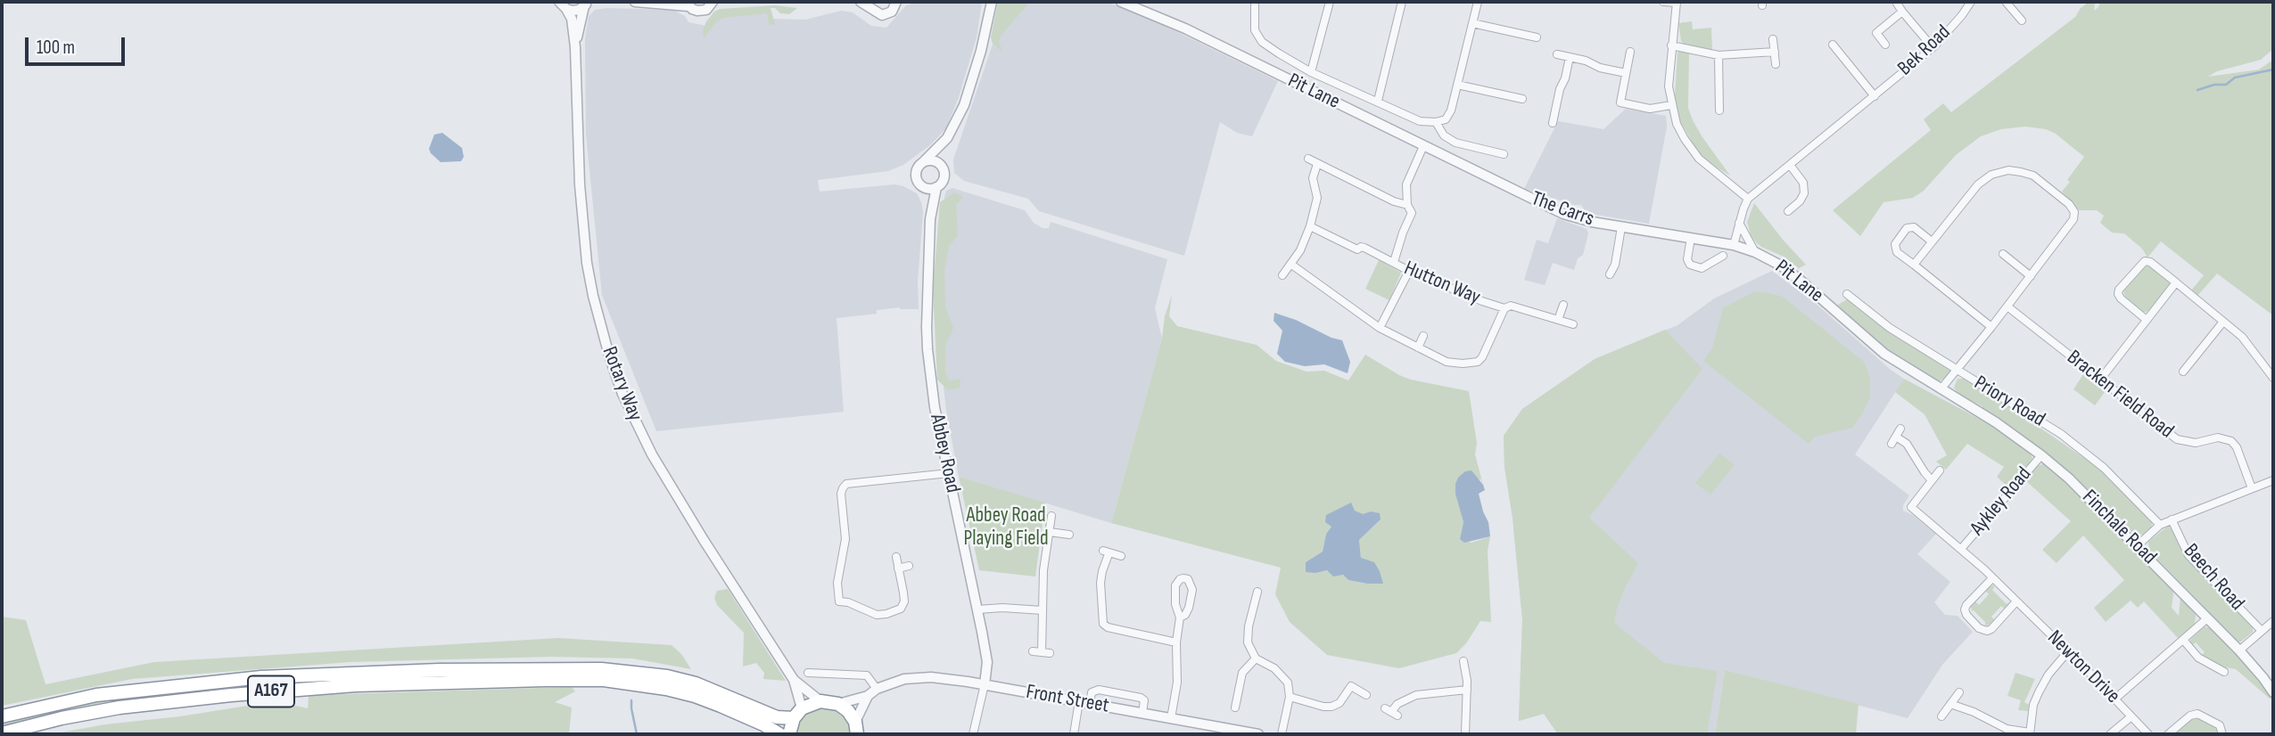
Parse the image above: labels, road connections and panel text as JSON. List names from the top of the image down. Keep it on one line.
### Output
{"streets":{"highway":["A167"],"street":["Bek Road","Pit Lane","The Carrs","Hutton Way","Rotary Way","Bracken Field Road","Priory Road","Abbey Road","Aykley Road","Finchale Road","Beech Road","Newton Drive","Front Street"]},"crossings":[["Pit Lane","The Carrs"],["Pit Lane","Hutton Way"],["Pit Lane","Finchale Road"],["Abbey Road","Front Street"],["Aykley Road","Finchale Road"],["Aykley Road","Newton Drive"]],"parks":["Abbey Road Playing Field"],"scale_bar":"100 m"}
